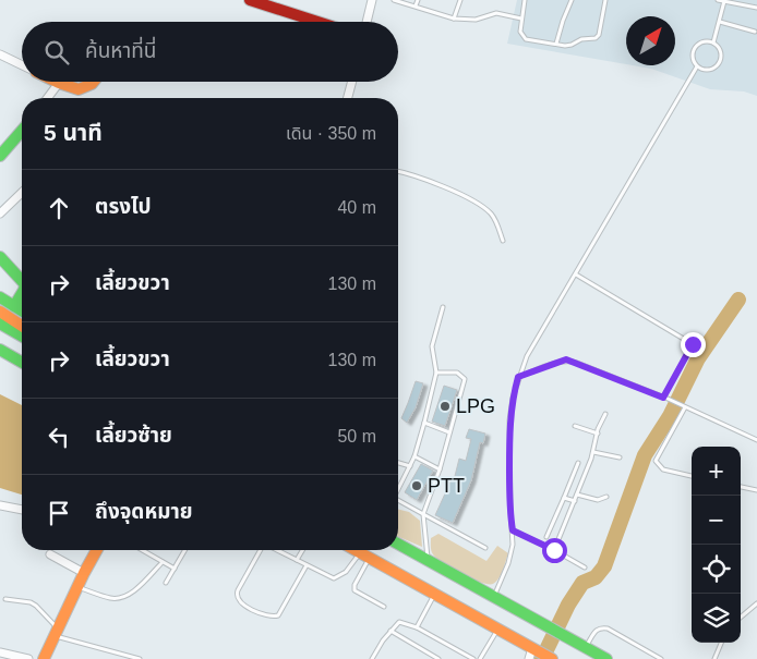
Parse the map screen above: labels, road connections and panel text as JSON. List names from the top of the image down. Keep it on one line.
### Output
{"places":["LPG","PTT"],"north":"top right","page":{"search":"ค้นหาที่นี่","heading":["5 นาที","เดิน · 350 m"],"list":[["ตรงไป","40 m"],["เลี้ยวขวา","130 m"],["เลี้ยวขวา","130 m"],["เลี้ยวซ้าย","50 m"],"ถึงจุดหมาย"],"map_buttons":["+","−"]}}
